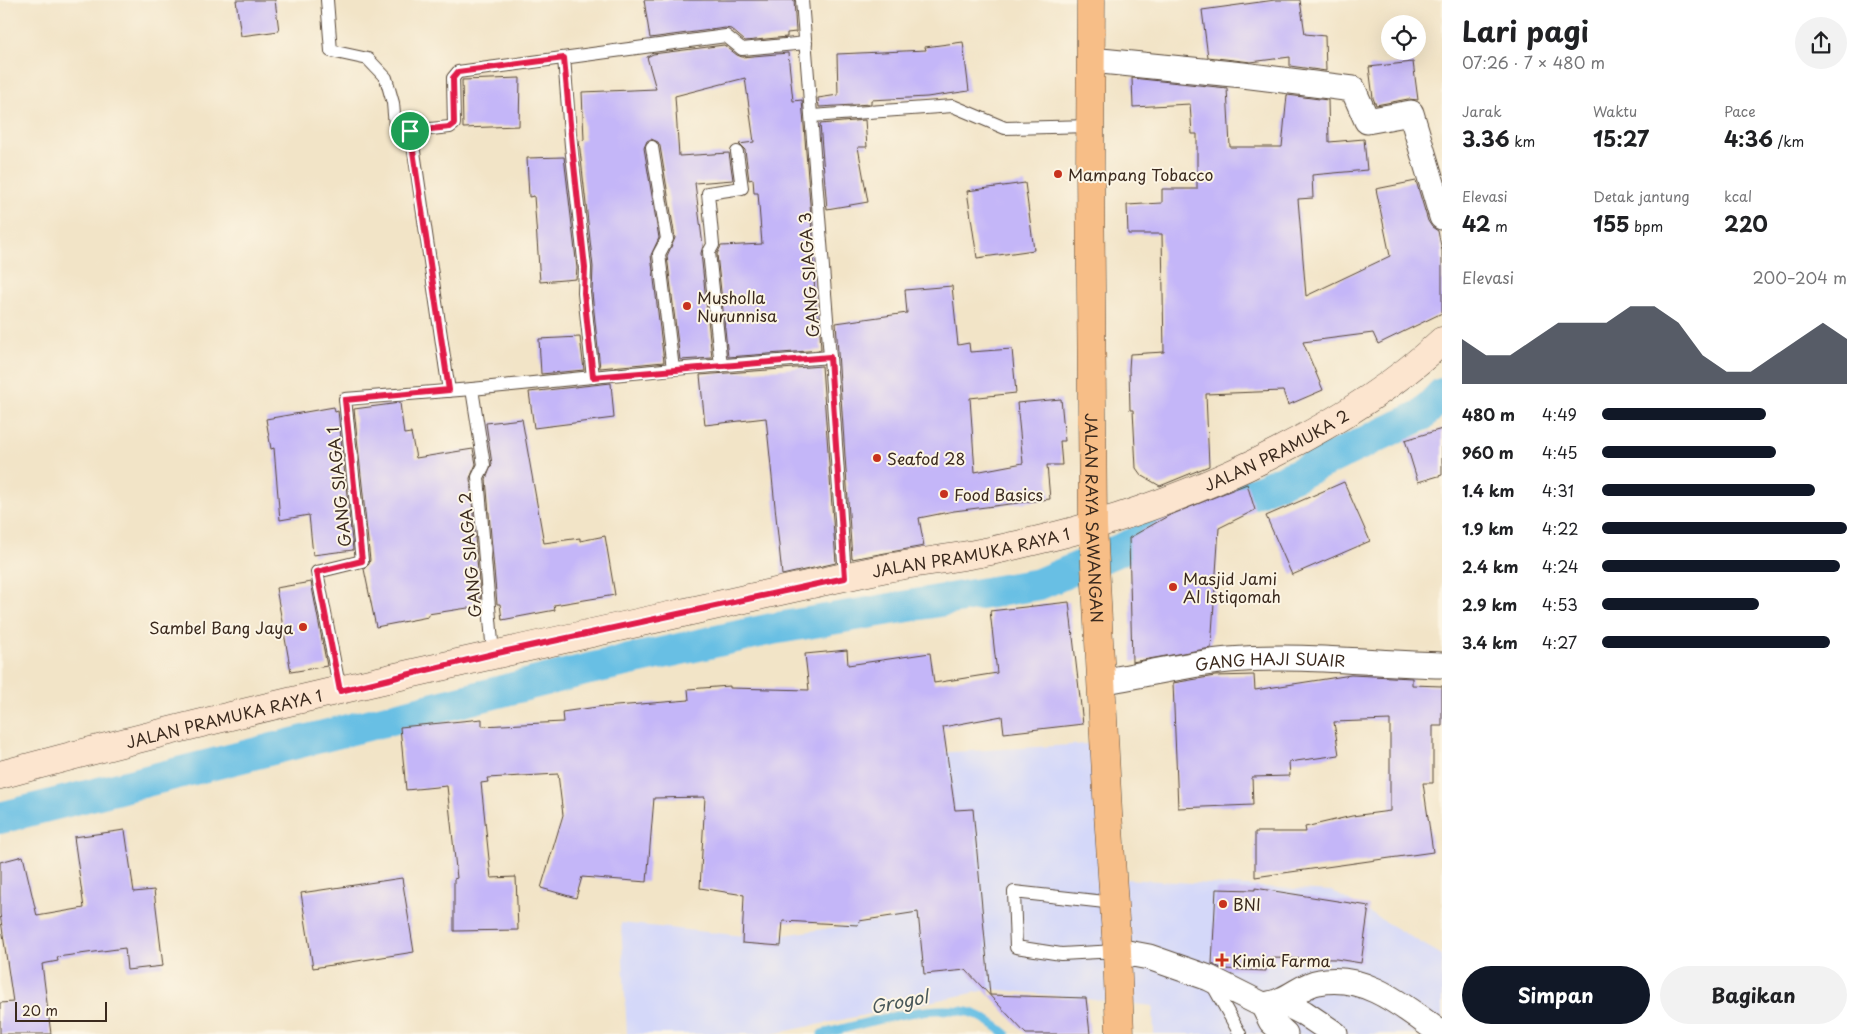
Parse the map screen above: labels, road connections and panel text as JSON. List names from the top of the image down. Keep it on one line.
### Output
{"streets":{"highway":["JALAN RAYA SAWANGAN"],"main road":["JALAN PRAMUKA 2","JALAN PRAMUKA RAYA 1"],"street":["GANG HAJI SUAIR"],"lane":["GANG SIAGA 3","GANG SIAGA 1","GANG SIAGA 2"]},"crossings":[["GANG SIAGA 3","JALAN PRAMUKA RAYA 1"],["JALAN PRAMUKA 2","JALAN RAYA SAWANGAN"],["JALAN PRAMUKA 2","JALAN PRAMUKA RAYA 1"],["GANG SIAGA 1","JALAN PRAMUKA RAYA 1"],["GANG SIAGA 1","GANG SIAGA 2"],["JALAN RAYA SAWANGAN","JALAN PRAMUKA RAYA 1"],["JALAN RAYA SAWANGAN","GANG HAJI SUAIR"],["JALAN PRAMUKA RAYA 1","GANG SIAGA 2"]],"water":["Grogol"],"places":{"other":["Mampang Tobacco","Musholla Nurunnisa","Seafod 28","Food Basics","Masjid Jami Al Istiqomah","Sambel Bang Jaya","BNI"],"health":["Kimia Farma"]},"scale_bar":"20 m","page":{"heading":["Lari pagi","07:26 · 7 × 480 m"],"stats":[["Jarak","3.36 km"],["Waktu","15:27"],["Pace","4:36 /km"],["Elevasi","42 m"],["Detak jantung","155 bpm"],["kcal","220"]],"chart":["Elevasi","200–204 m"],"list":[{"name":"480 m","note":"4:49"},{"name":"960 m","note":"4:45"},{"name":"1.4 km","note":"4:31"},{"name":"1.9 km","note":"4:22"},{"name":"2.4 km","note":"4:24"},{"name":"2.9 km","note":"4:53"},{"name":"3.4 km","note":"4:27"}],"buttons":["Simpan","Bagikan"],"scale":"20 m"}}
